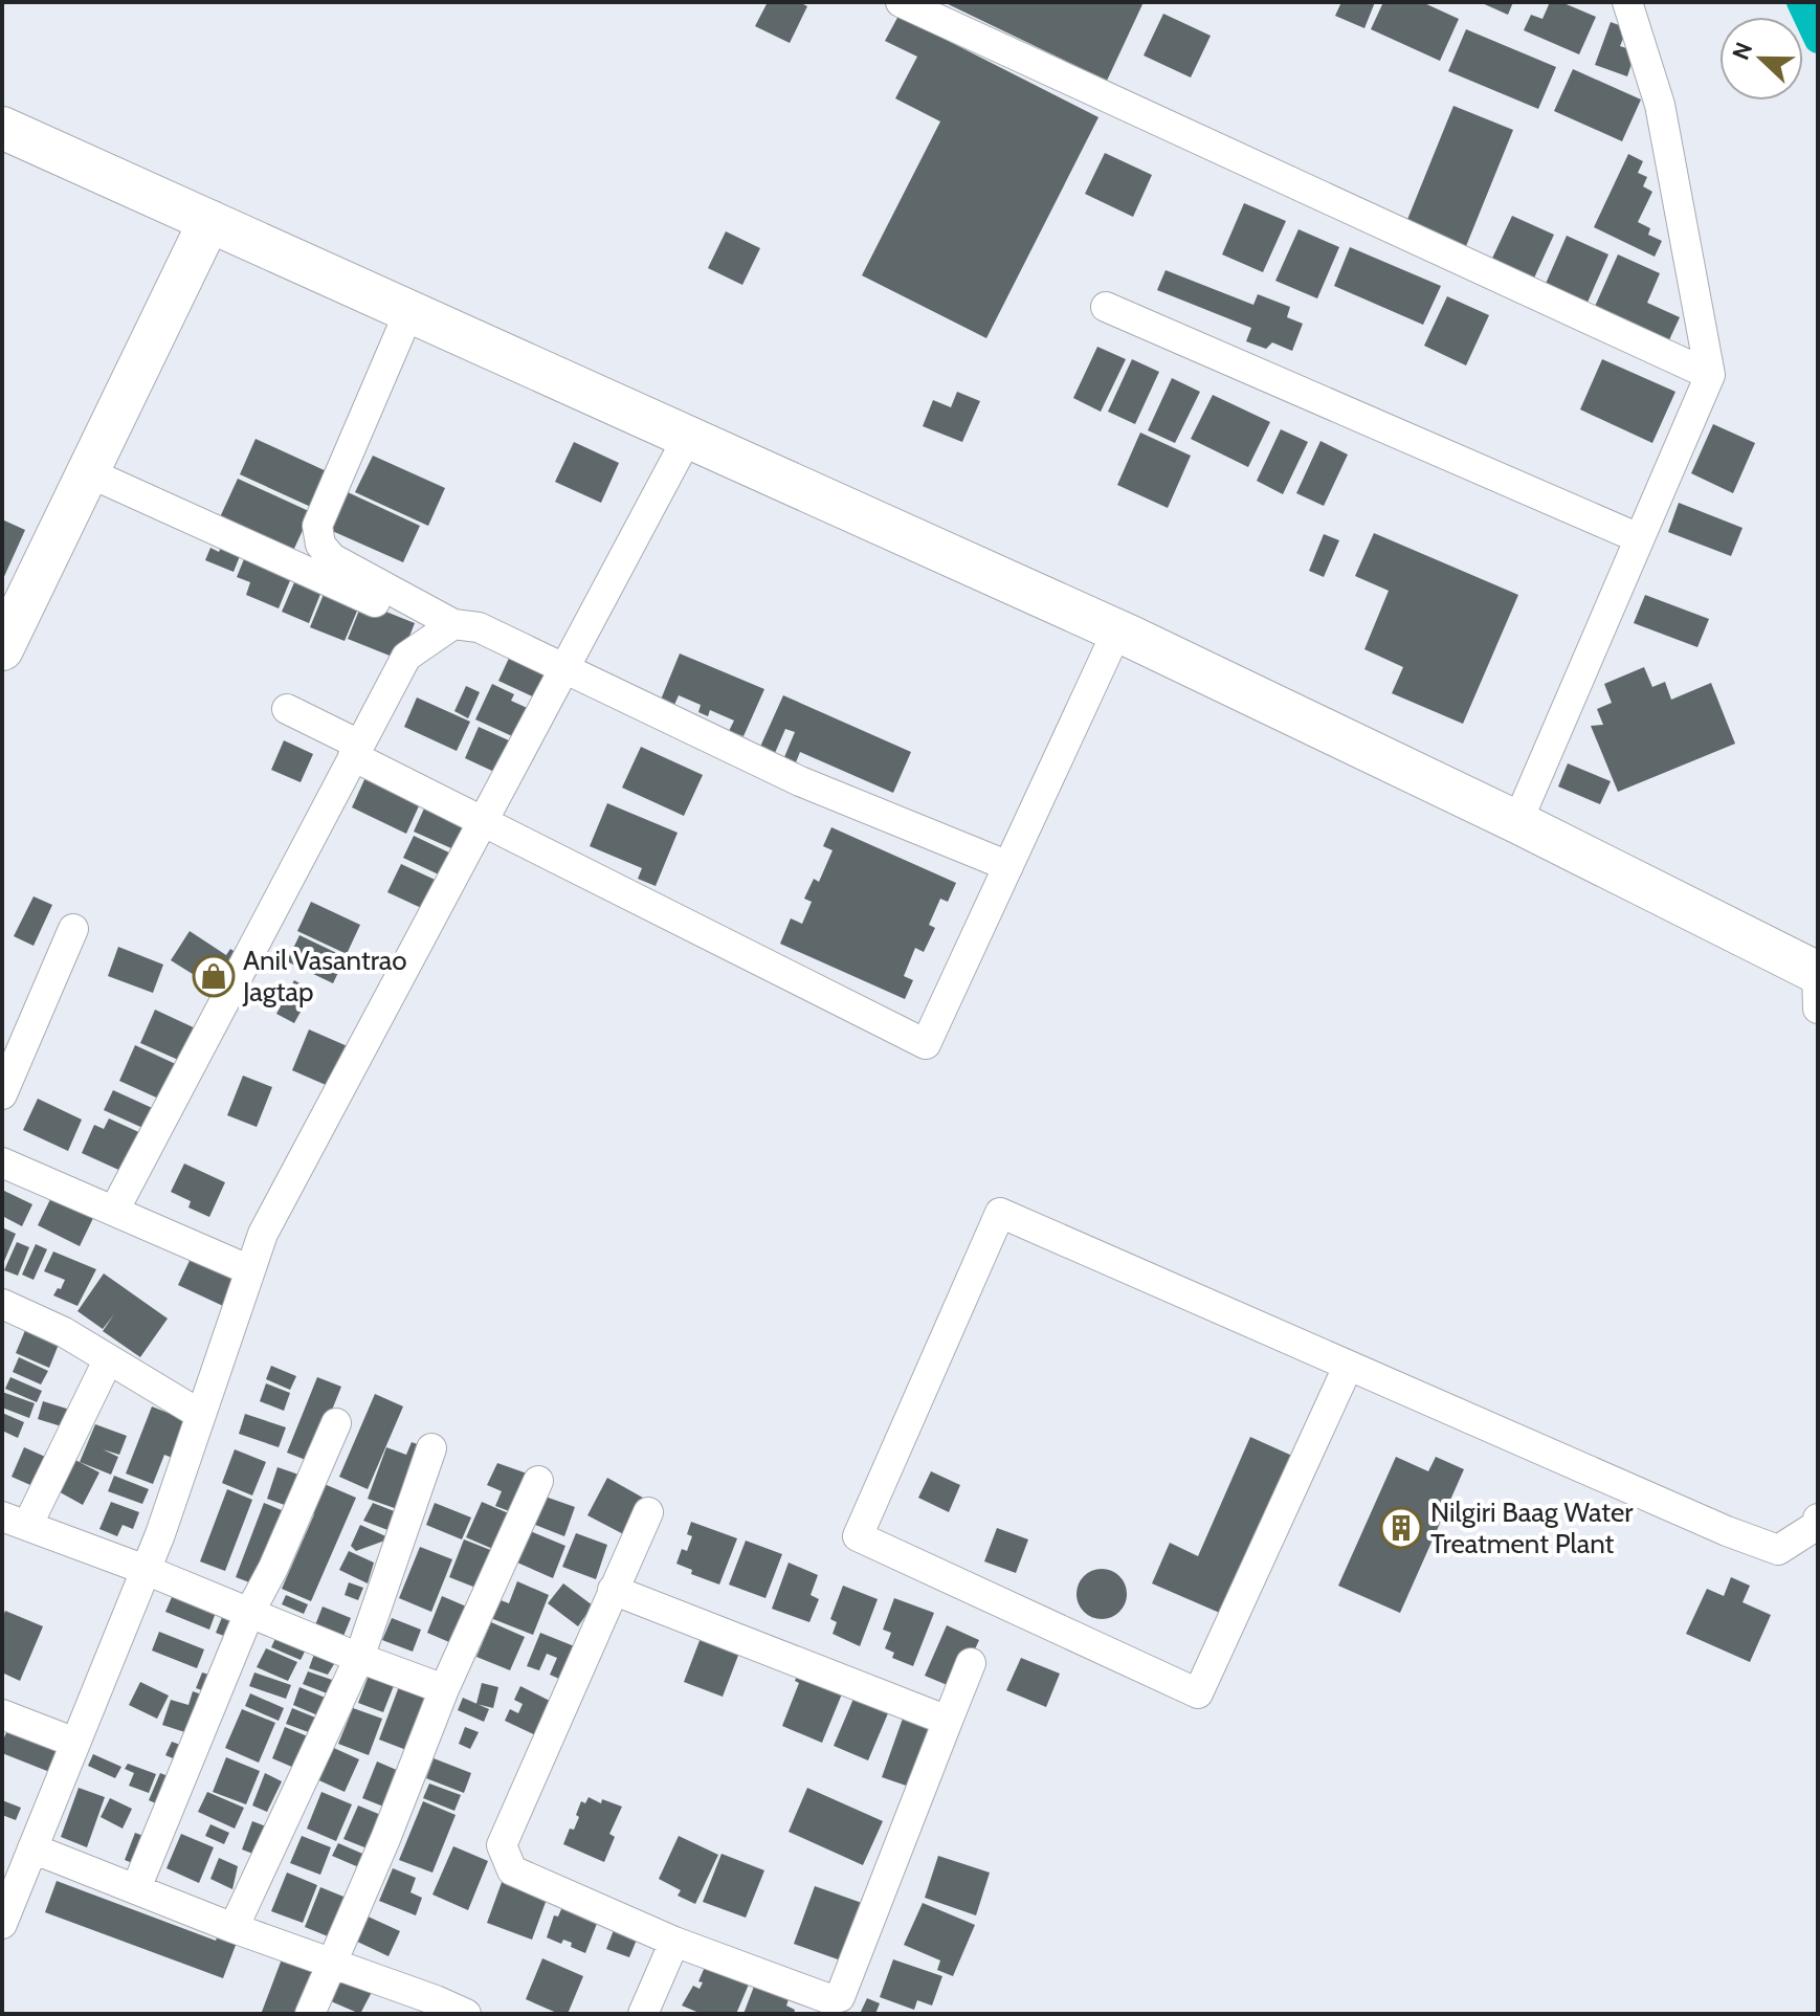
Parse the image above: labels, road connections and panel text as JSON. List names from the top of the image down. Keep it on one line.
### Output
{"places":{"shop":["Anil Vasantrao Jagtap"],"building":["Nilgiri Baag Water Treatment Plant"]},"north":"left"}
